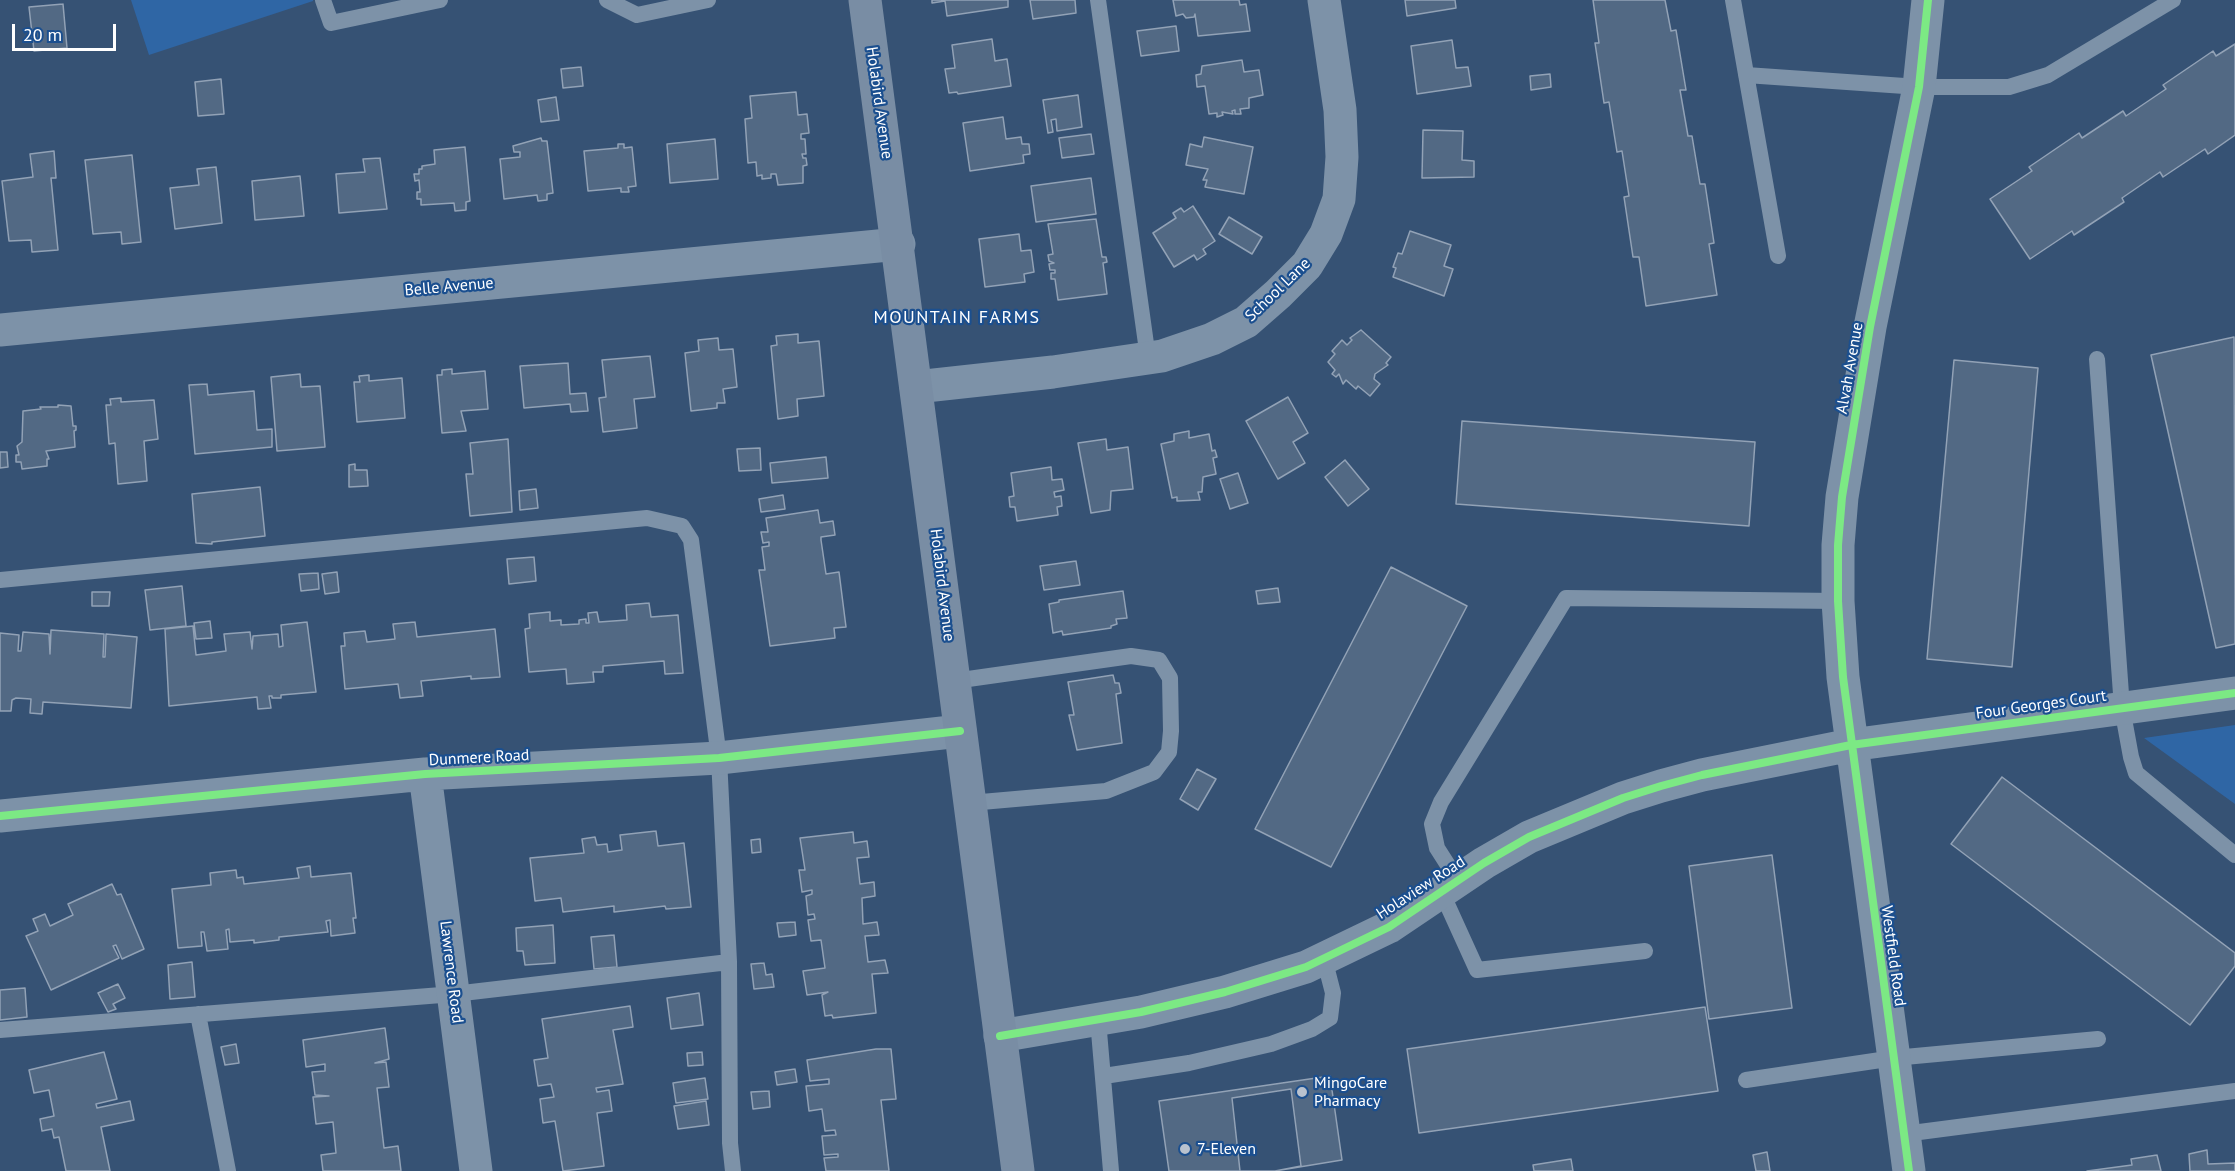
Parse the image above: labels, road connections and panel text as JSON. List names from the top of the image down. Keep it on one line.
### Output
{"streets":{"main road":["Holabird Avenue"],"street":["Belle Avenue","School Lane","Alvah Avenue","Four Georges Court","Dunmere Road","Holaview Road","Westfield Road","Lawrence Road"]},"crossings":[["Holabird Avenue","Belle Avenue"],["Holabird Avenue","School Lane"],["Holabird Avenue","Dunmere Road"],["Holabird Avenue","Holaview Road"],["Alvah Avenue","Four Georges Court"],["Alvah Avenue","Holaview Road"],["Alvah Avenue","Westfield Road"],["Four Georges Court","Holaview Road"],["Four Georges Court","Westfield Road"],["Dunmere Road","Lawrence Road"],["Holaview Road","Westfield Road"]],"districts":["MOUNTAIN FARMS"],"places":["MingoCare Pharmacy","7-Eleven"],"scale_bar":"20 m"}
